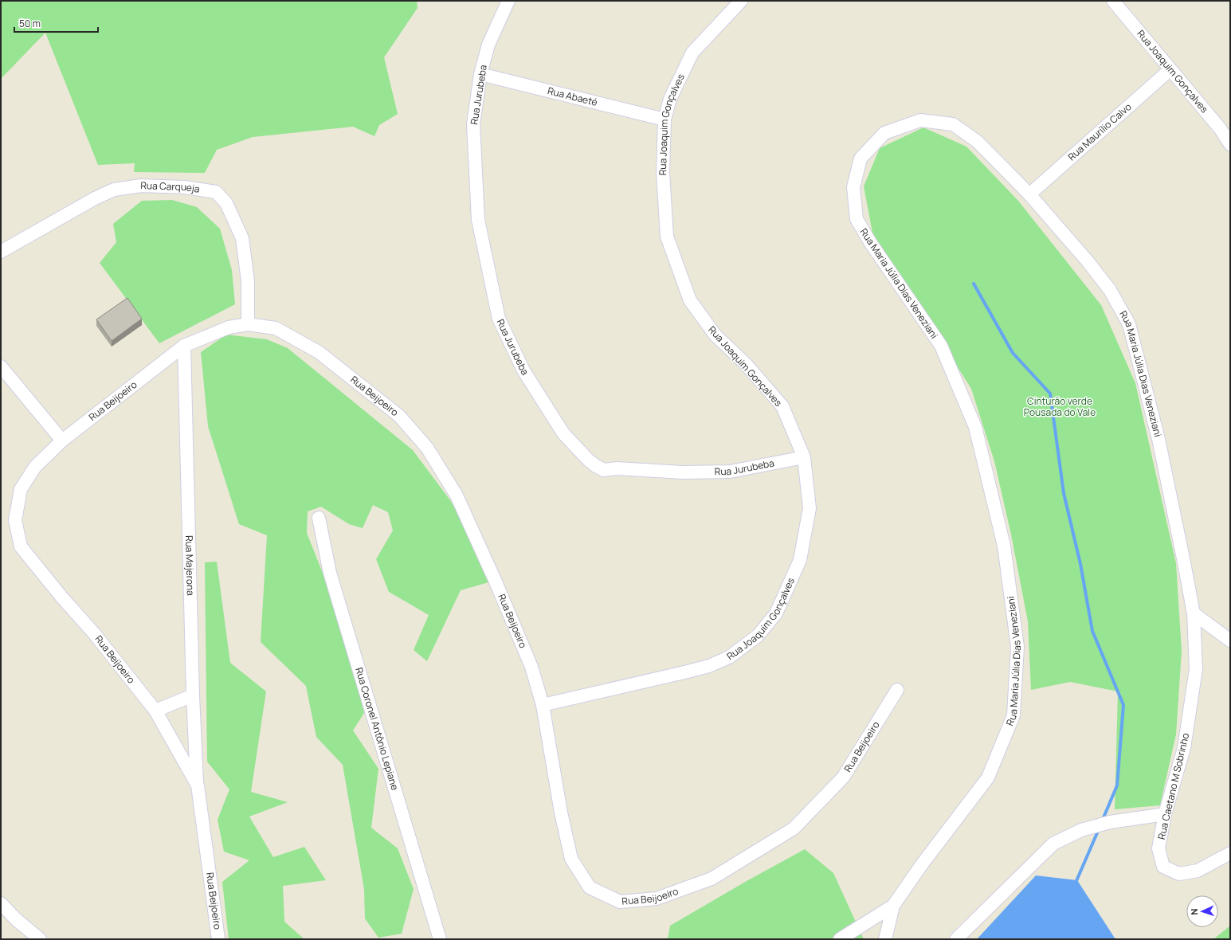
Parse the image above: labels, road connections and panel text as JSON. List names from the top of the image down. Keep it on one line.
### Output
{"streets":{"street":["Rua Joaquim Gonçalves","Rua Jurubeba","Rua Abaeté","Rua Maurílio Calvo","Rua Carqueja","Rua Maria Júlia Dias Veneziani","Rua Beijoeiro","Rua Majerona","Rua Coronel Antônio Lepiane","Rua Caetano M Sobrinho"]},"crossings":[["Rua Joaquim Gonçalves","Rua Jurubeba"],["Rua Joaquim Gonçalves","Rua Abaeté"],["Rua Joaquim Gonçalves","Rua Maurílio Calvo"],["Rua Joaquim Gonçalves","Rua Beijoeiro"],["Rua Jurubeba","Rua Abaeté"],["Rua Maurílio Calvo","Rua Maria Júlia Dias Veneziani"],["Rua Carqueja","Rua Beijoeiro"],["Rua Maria Júlia Dias Veneziani","Rua Caetano M Sobrinho"],["Rua Beijoeiro","Rua Majerona"]],"parks":["Cinturão verde Pousada do Vale"],"scale_bar":"50 m","north":"left"}
